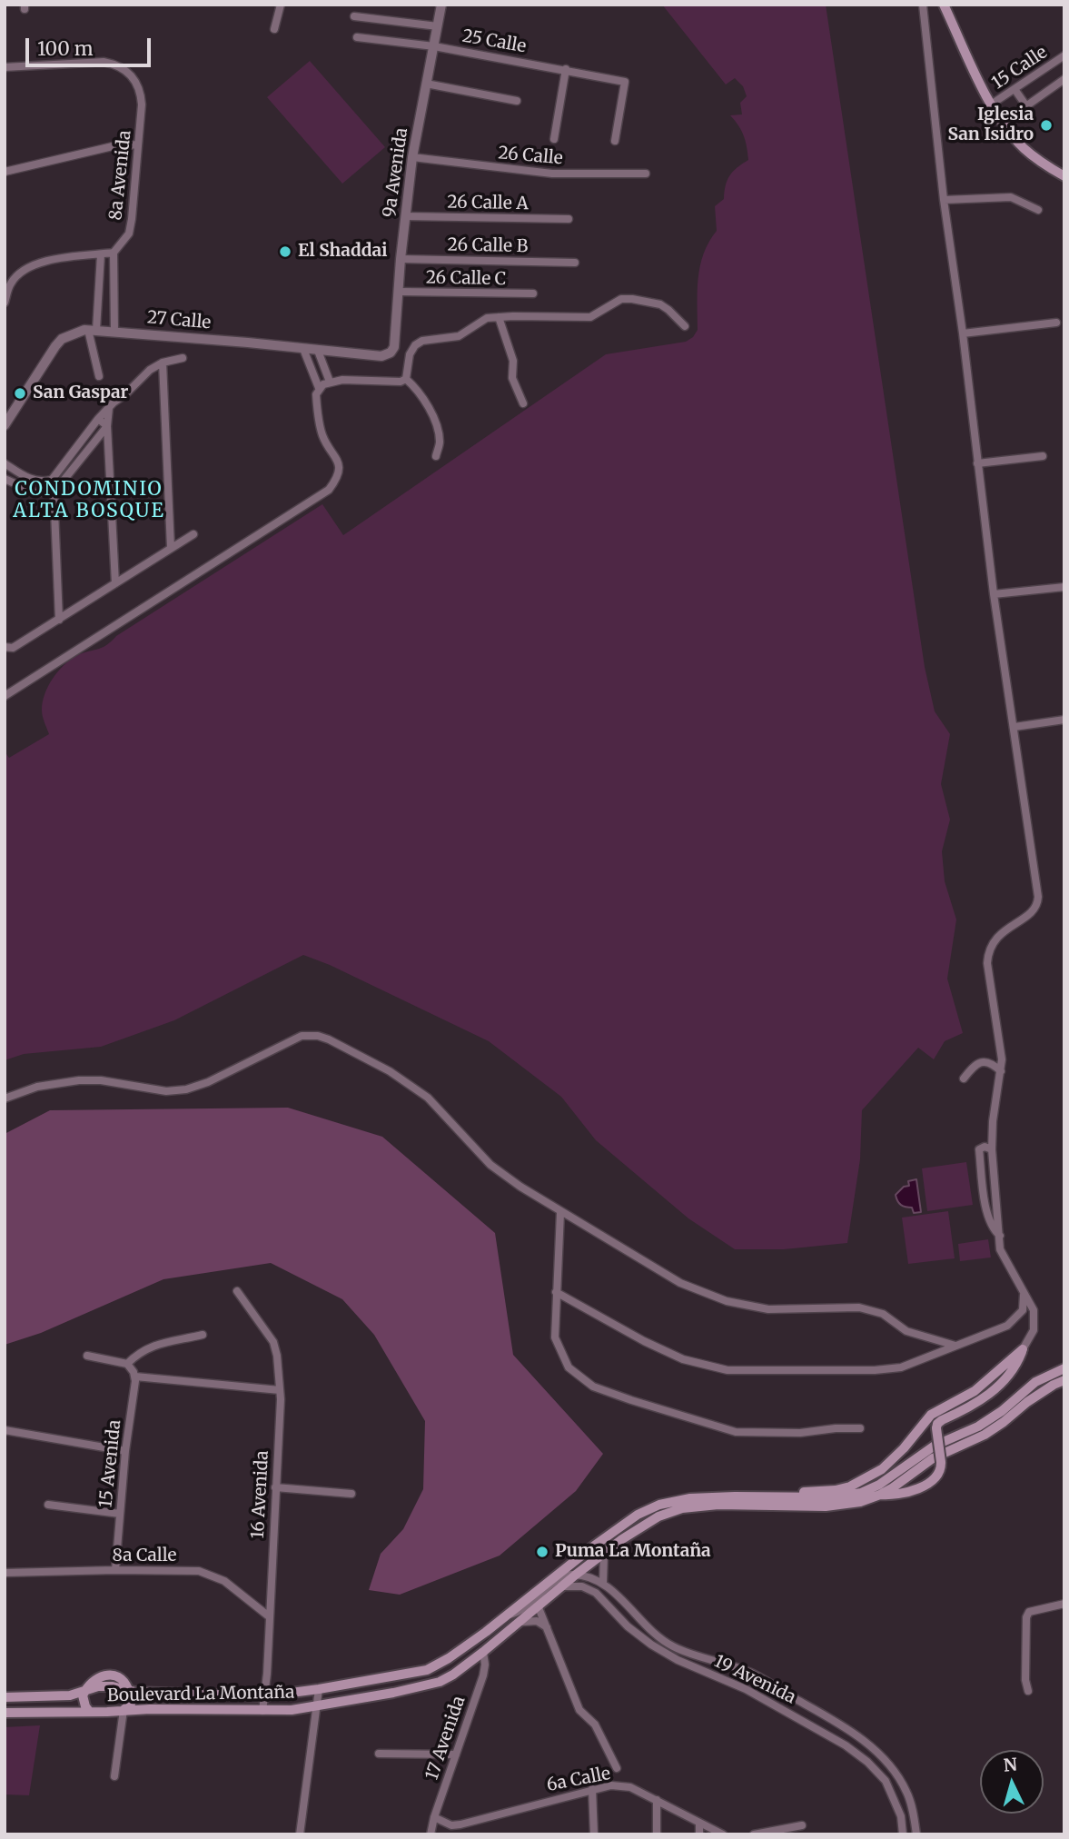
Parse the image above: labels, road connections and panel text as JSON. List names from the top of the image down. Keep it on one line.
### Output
{"streets":{"main road":["Boulevard La Montaña"],"street":["25 Calle","15 Calle","26 Calle","9a Avenida","8a Avenida","26 Calle A","26 Calle B","26 Calle C","27 Calle","15 Avenida","16 Avenida","8a Calle","19 Avenida","17 Avenida","6a Calle"]},"crossings":[["25 Calle","9a Avenida"],["26 Calle","9a Avenida"],["9a Avenida","26 Calle A"],["9a Avenida","26 Calle B"],["9a Avenida","26 Calle C"],["9a Avenida","27 Calle"],["15 Avenida","8a Calle"],["16 Avenida","8a Calle"],["16 Avenida","Boulevard La Montaña"],["19 Avenida","Boulevard La Montaña"],["Boulevard La Montaña","17 Avenida"],["17 Avenida","6a Calle"]],"districts":["CONDOMINIO ALTA BOSQUE"],"places":["Iglesia San Isidro","El Shaddai","San Gaspar","Puma La Montaña"],"scale_bar":"100 m","north":"top"}
